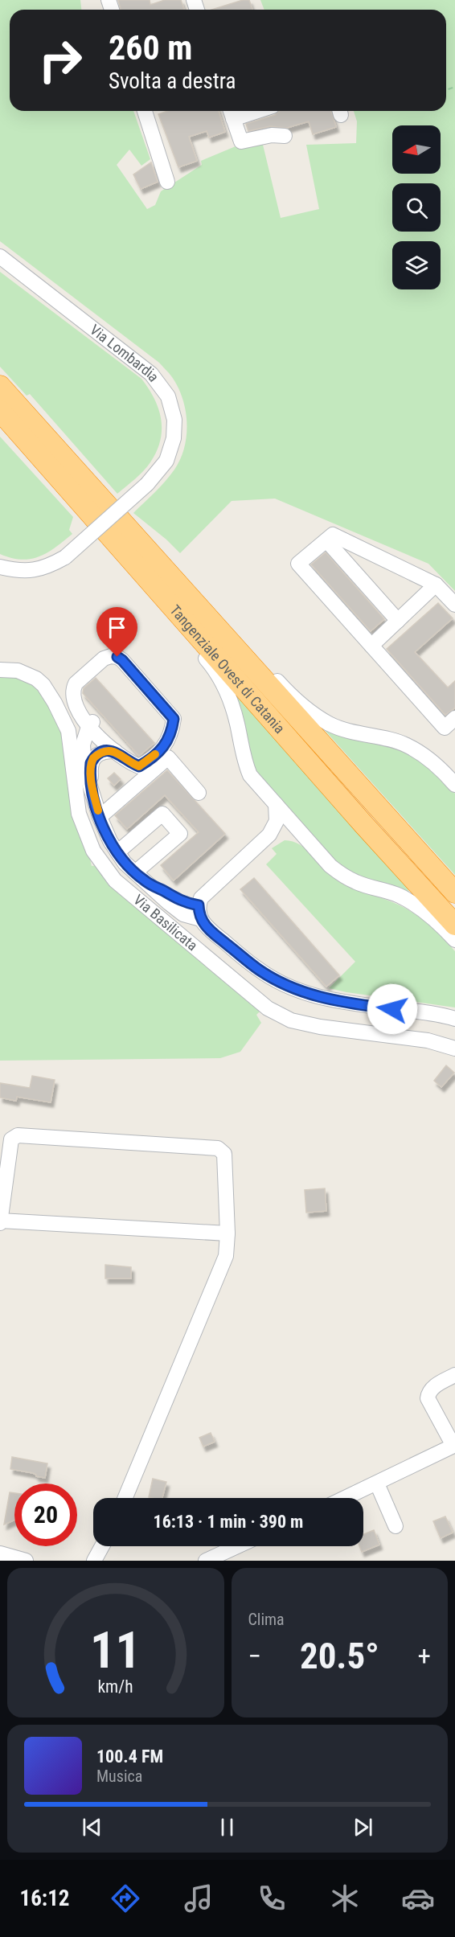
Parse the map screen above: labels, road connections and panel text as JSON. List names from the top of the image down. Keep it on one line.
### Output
{"streets":{"highway":["Tangenziale Ovest di Catania"],"street":["Via Lombardia","Via Basilicata"]},"north":"left","page":{"turn":["260 m","Svolta a destra"],"limit":"20","trip":"16:13 · 1 min · 390 m","tile":"Clima","heat":["−","20.5°","+"],"song":["100.4 FM","Musica"],"tabs":"16:12","gauge":["11","km/h"]}}
